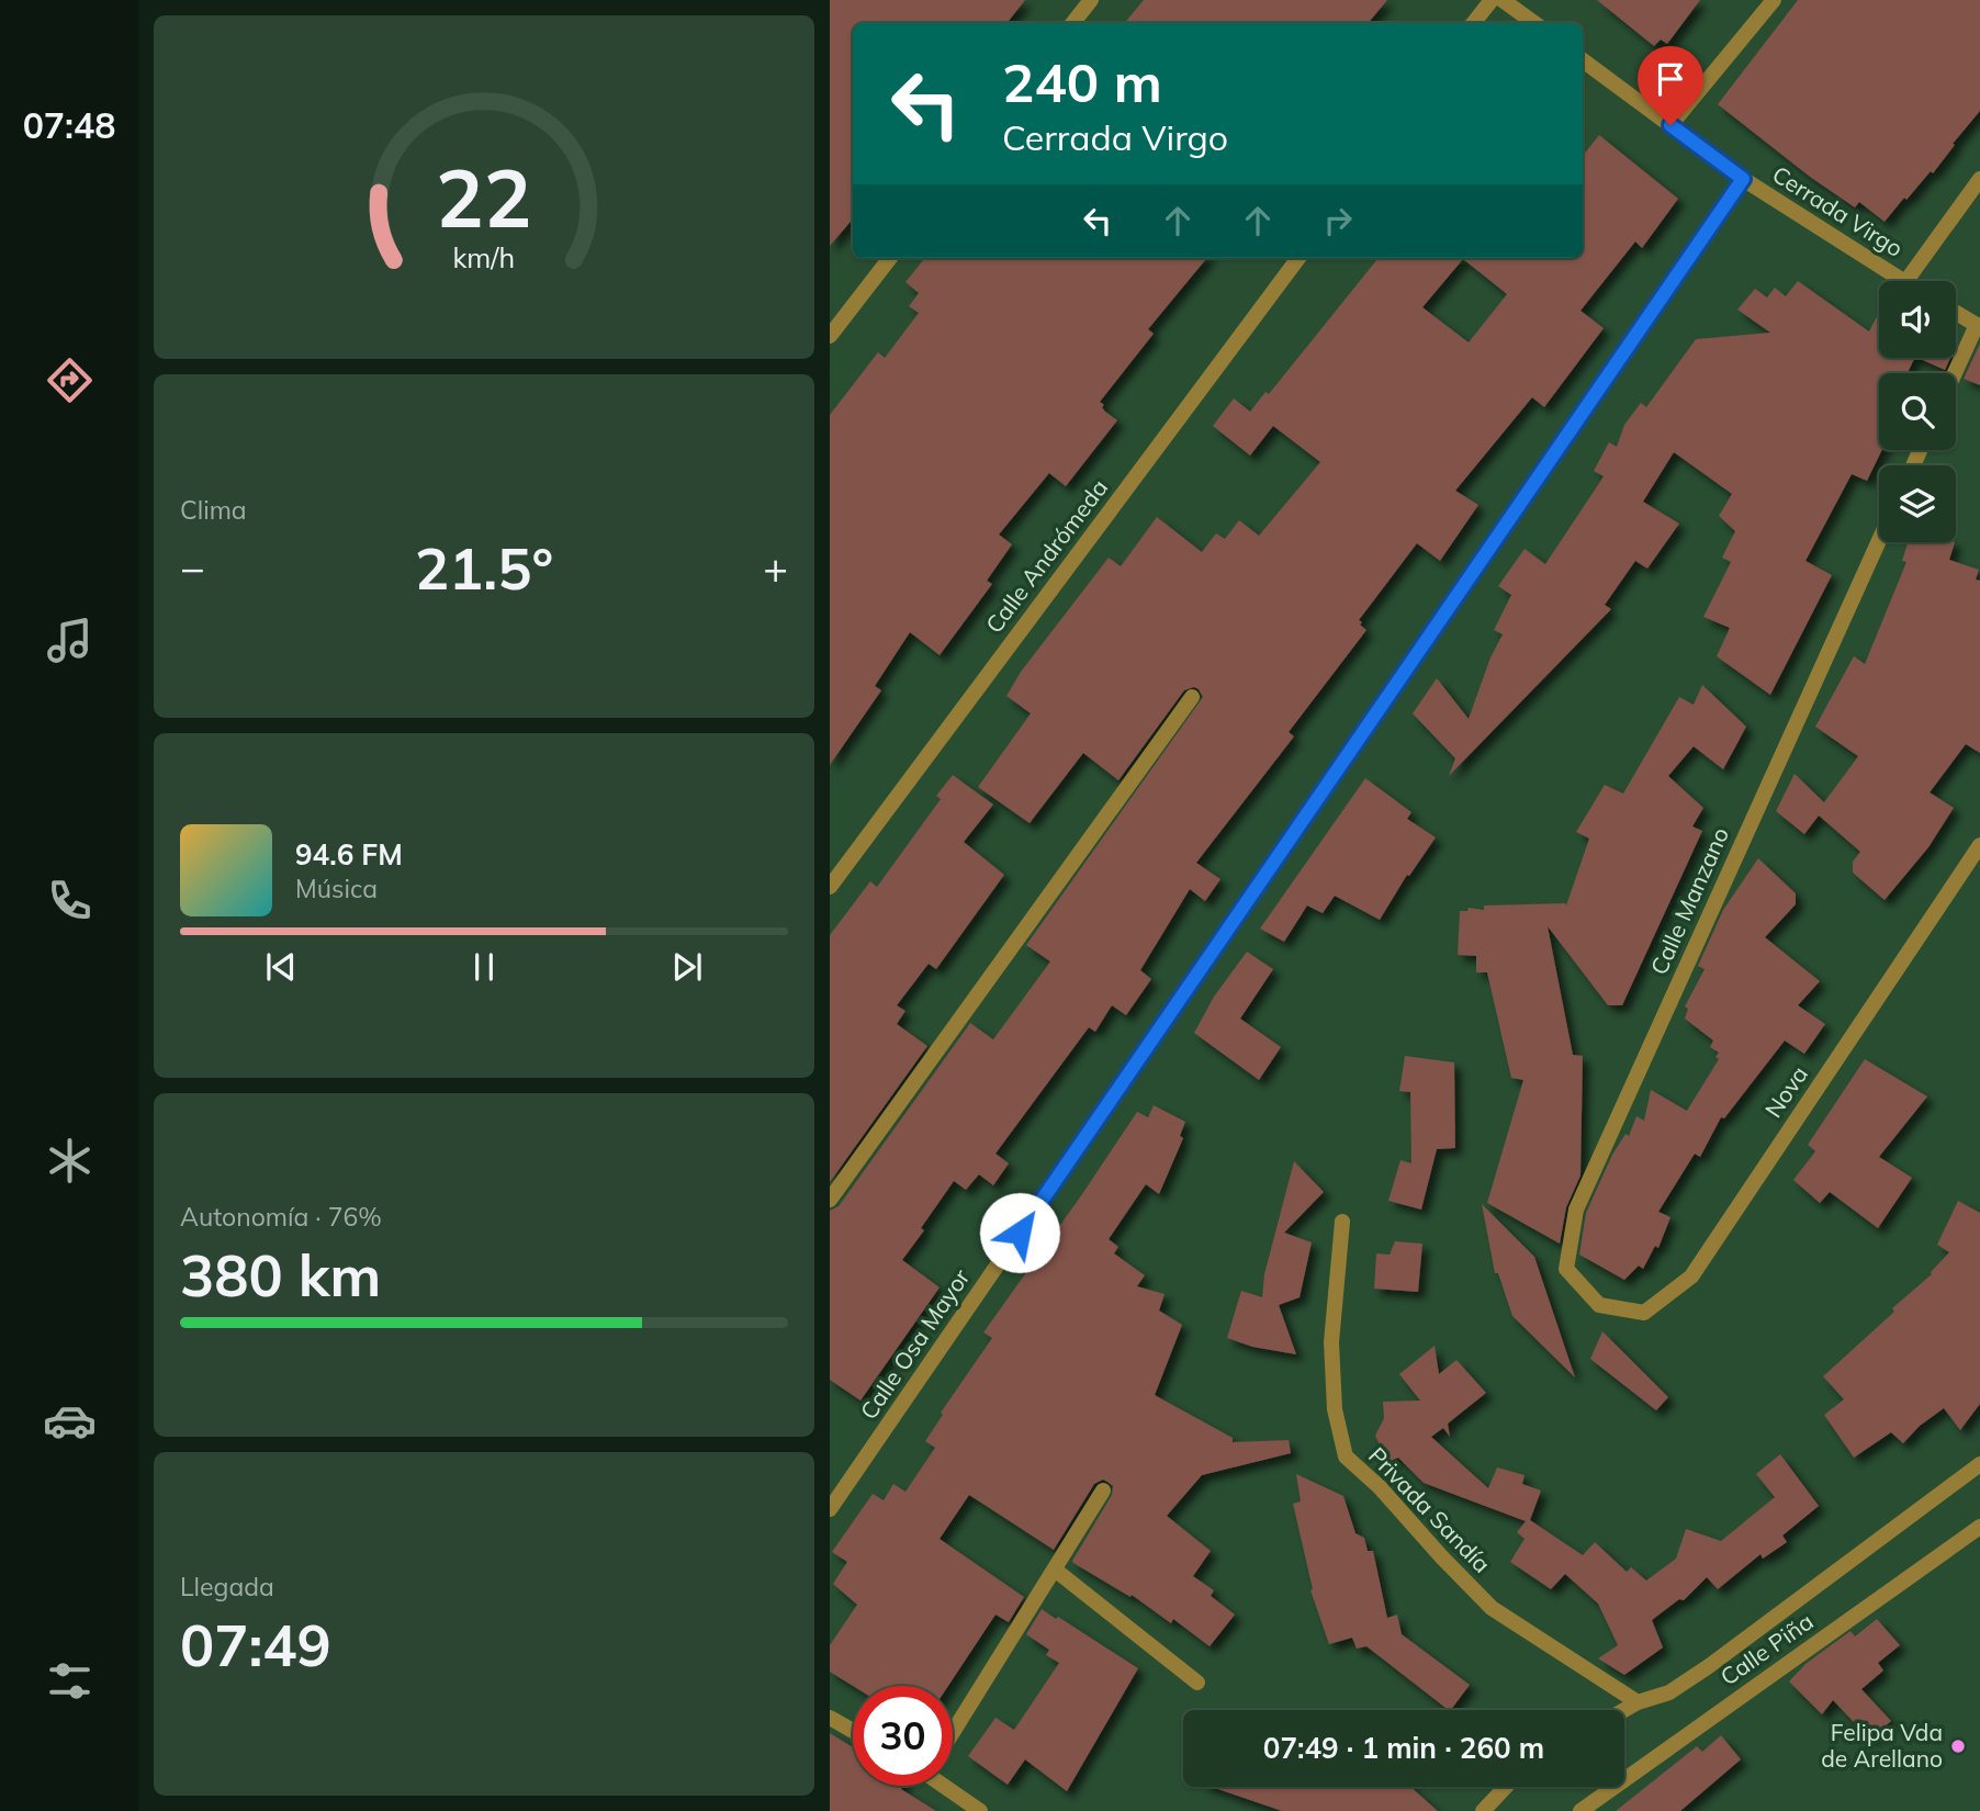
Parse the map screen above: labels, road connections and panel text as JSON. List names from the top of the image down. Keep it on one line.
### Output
{"streets":{"street":["Cerrada Virgo","Calle Andrómeda","Calle Manzano","Nova","Calle Osa Mayor","Privada Sandía","Calle Piña"]},"crossings":[["Cerrada Virgo","Calle Osa Mayor"],["Calle Manzano","Nova"],["Privada Sandía","Calle Piña"]],"places":["Felipa Vda de Arellano"],"page":{"tabs":"07:48","turn":["240 m","Cerrada Virgo"],"tile":["Clima",["Autonomía · 76%","380 km"],["Llegada","07:49"]],"heat":["−","21.5°","+"],"song":["94.6 FM","Música"],"limit":"30","trip":"07:49 · 1 min · 260 m","gauge":["22","km/h"]}}
